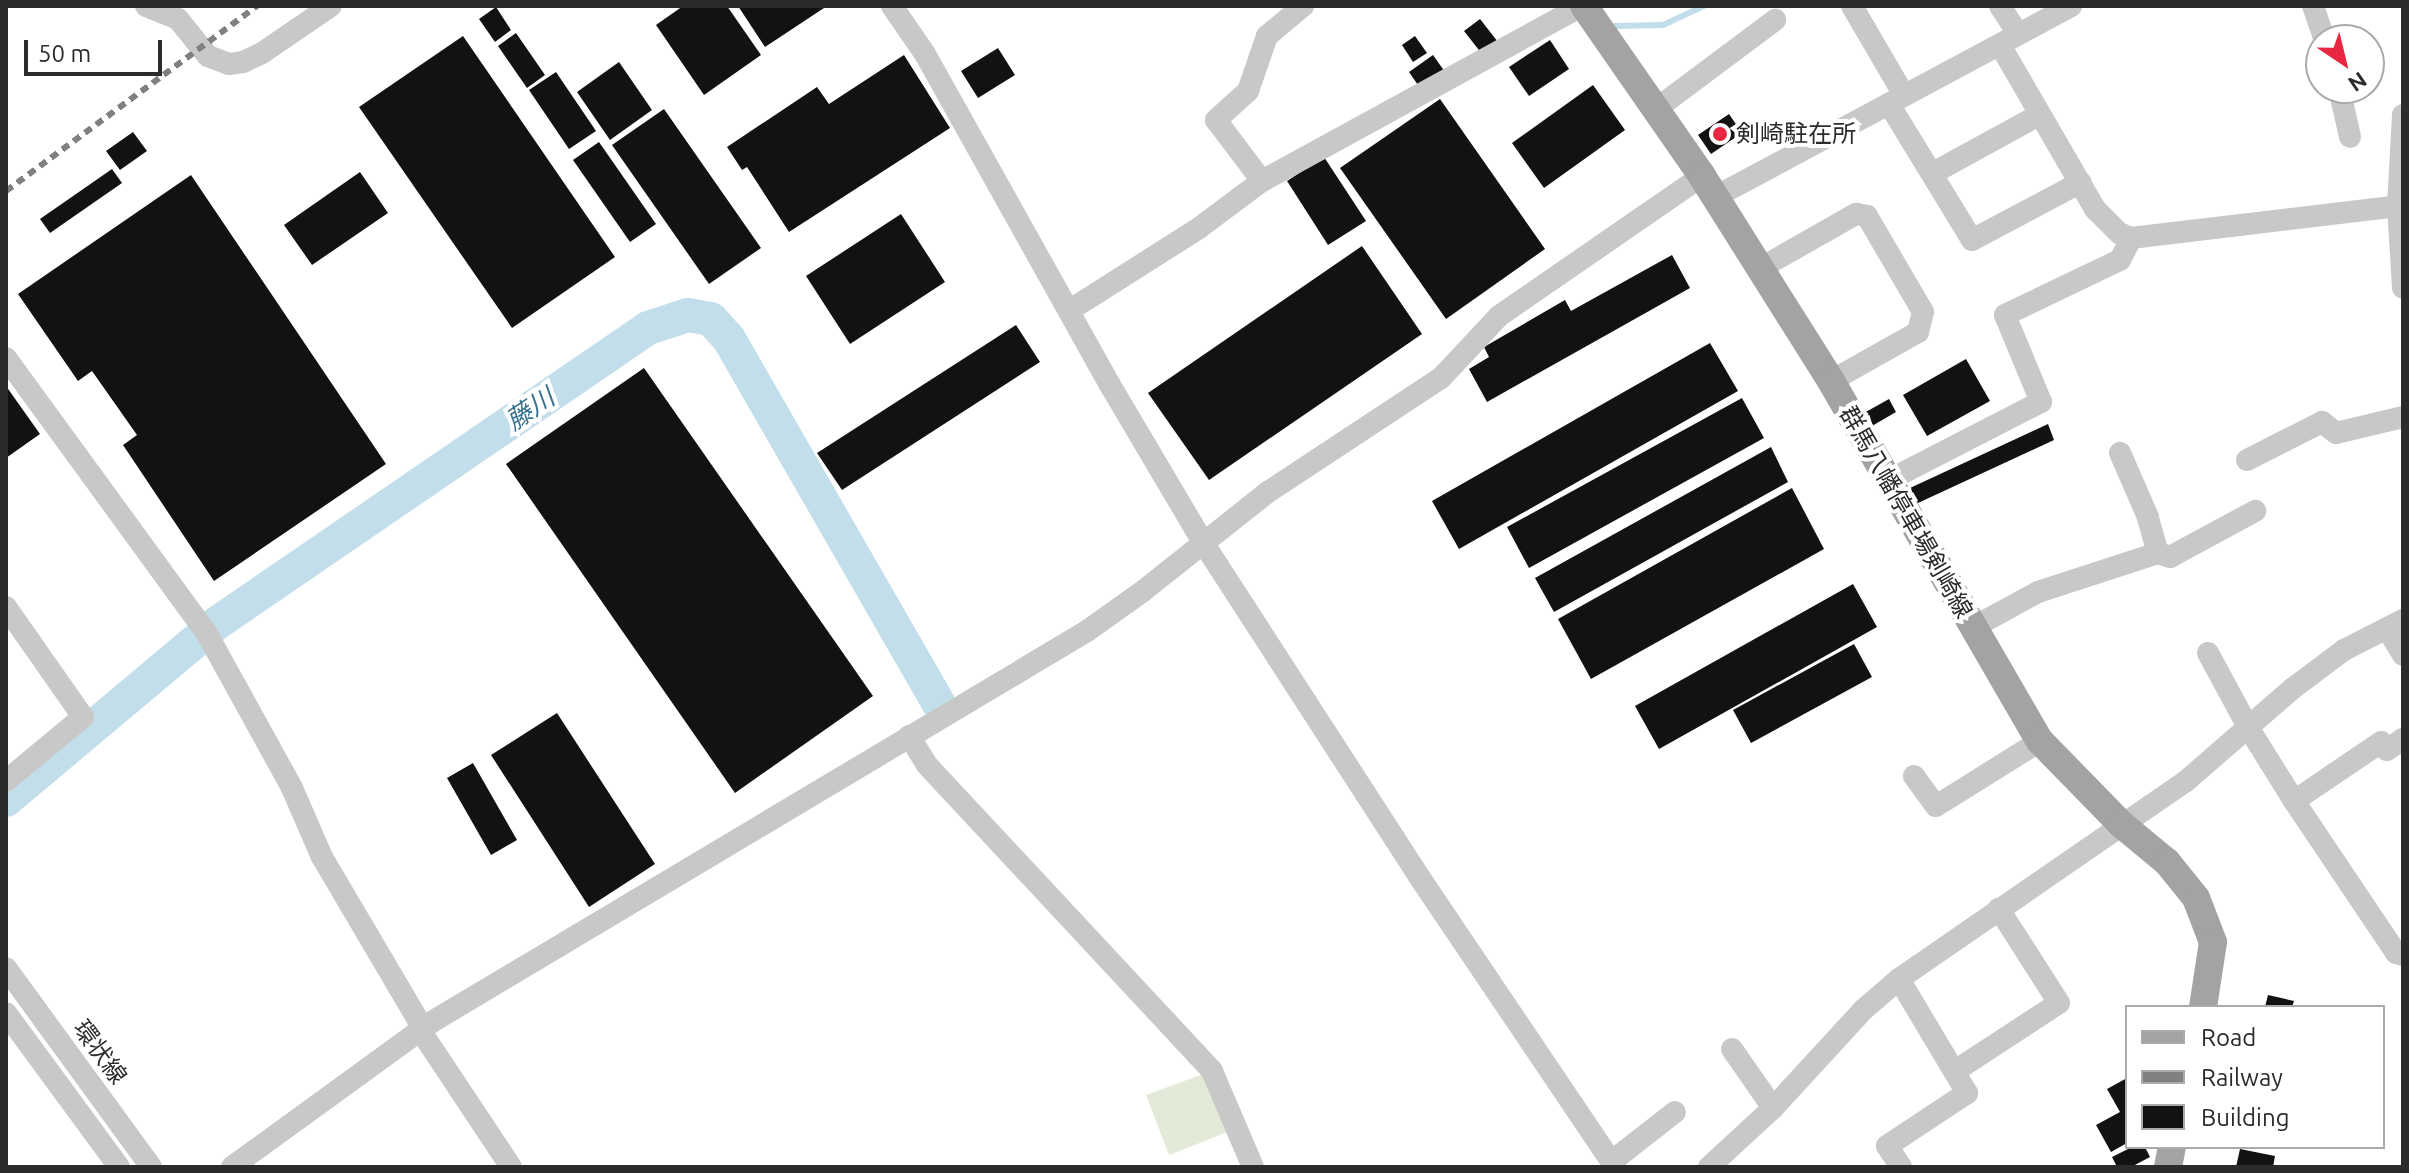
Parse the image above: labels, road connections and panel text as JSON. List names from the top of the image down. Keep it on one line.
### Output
{"streets":{"main road":["群馬八幡停車場剣崎線"],"street":["環状線"]},"water":["藤川"],"places":["剣崎駐在所"],"legend":["Road","Railway","Building"],"scale_bar":"50 m","north":"bottom right"}
